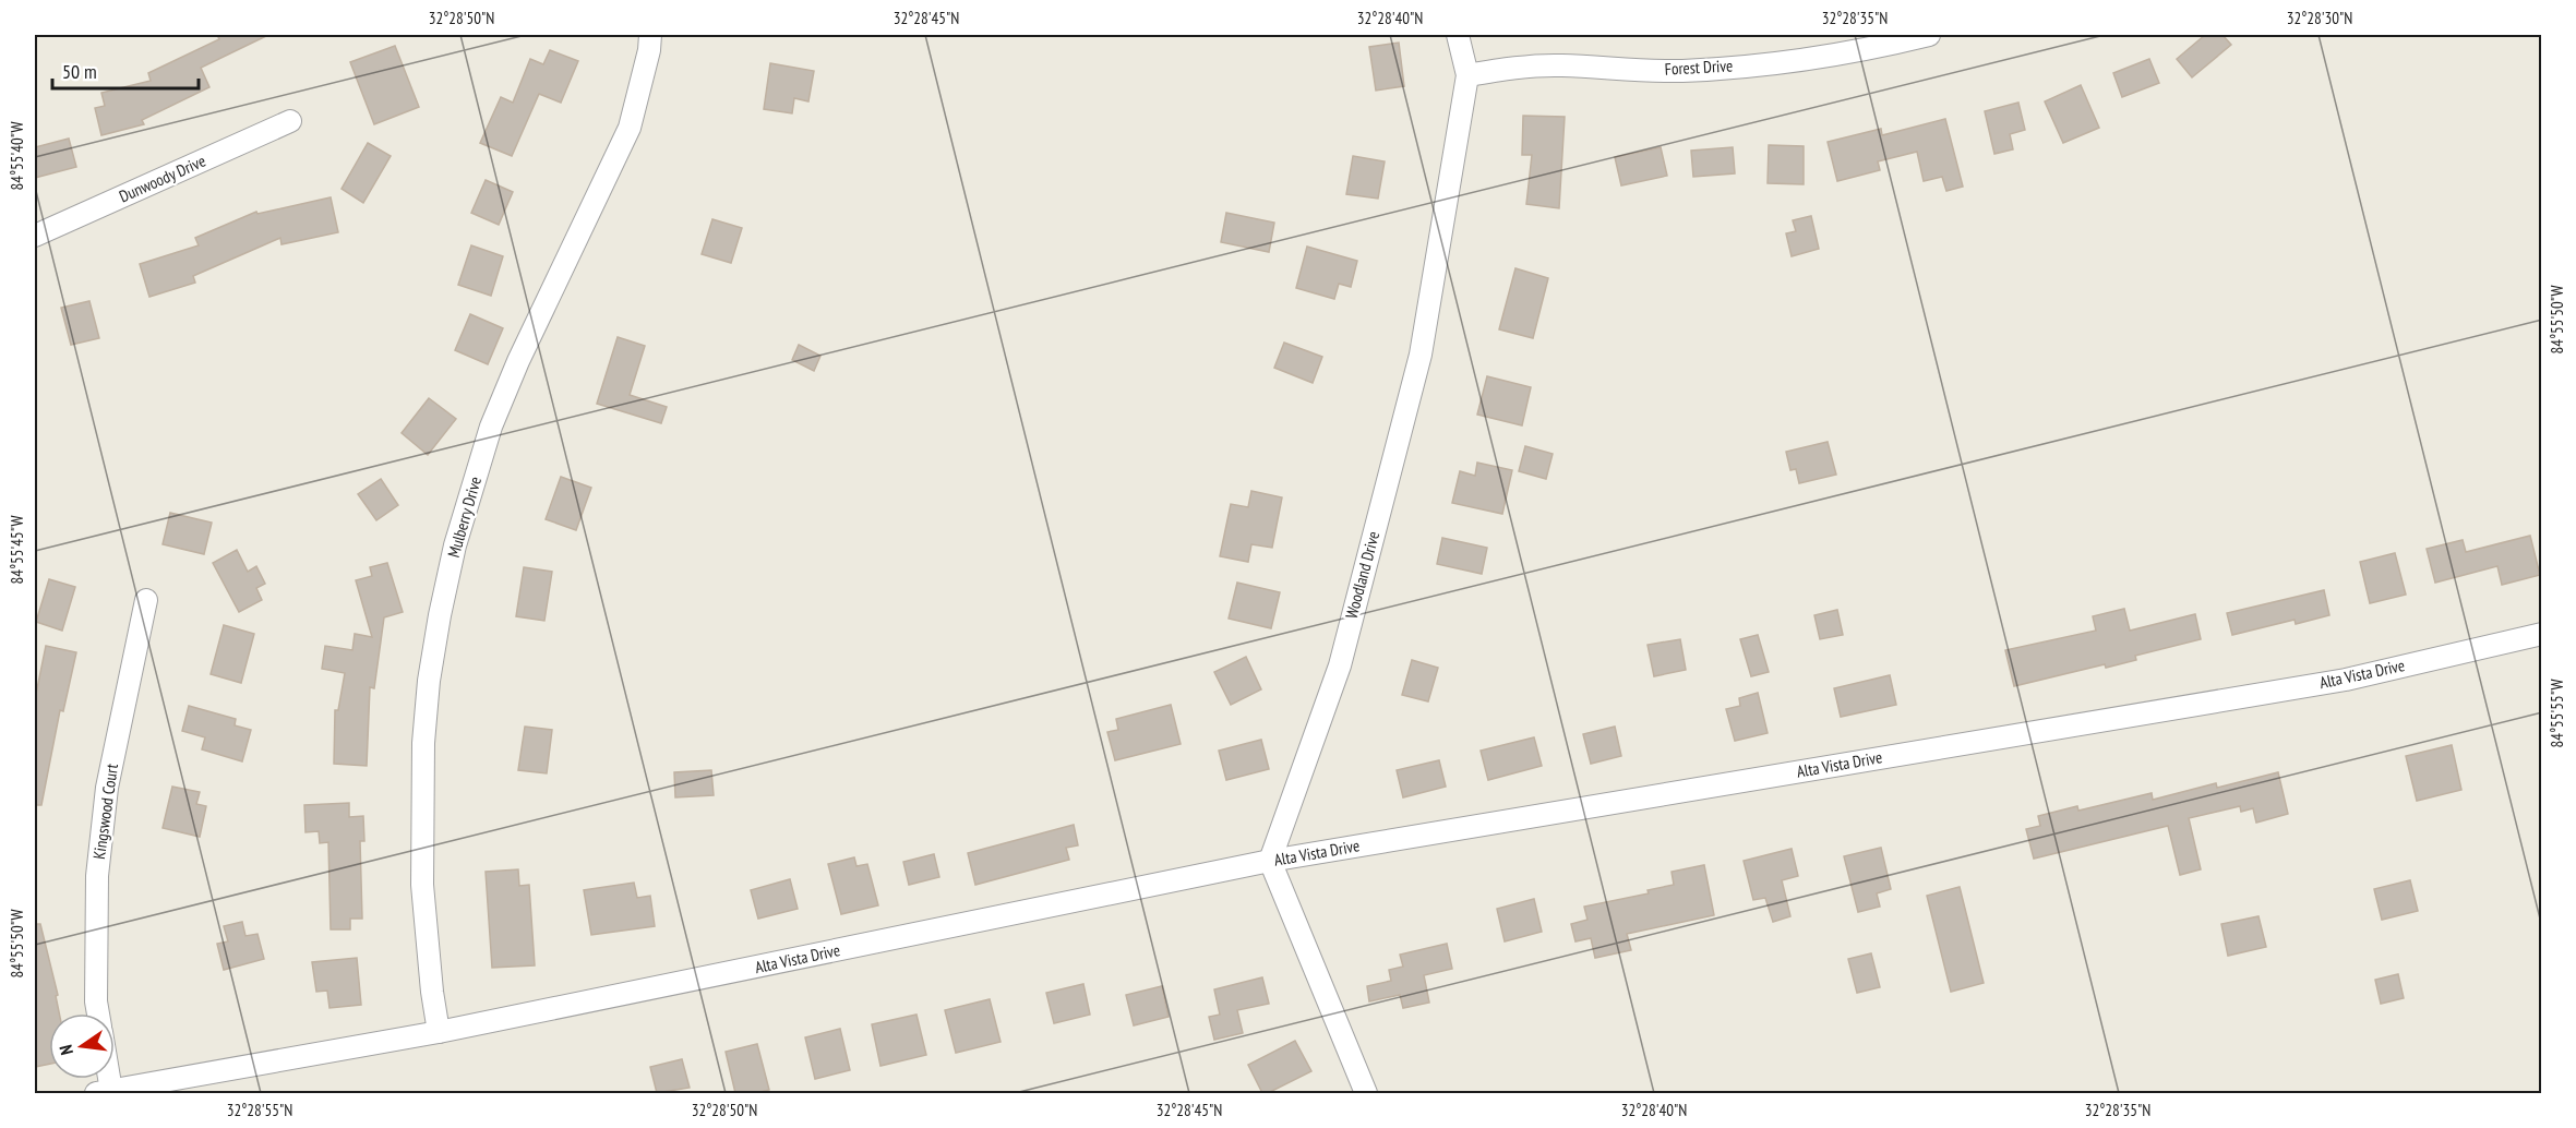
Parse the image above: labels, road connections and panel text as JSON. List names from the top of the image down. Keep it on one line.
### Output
{"streets":{"street":["Forest Drive","Dunwoody Drive","Mulberry Drive","Woodland Drive","Alta Vista Drive","Kingswood Court"]},"crossings":[["Forest Drive","Woodland Drive"],["Mulberry Drive","Alta Vista Drive"],["Woodland Drive","Alta Vista Drive"]],"scale_bar":"50 m","north":"left","coordinates":["32°28'50\"N","32°28'45\"N","32°28'40\"N","32°28'35\"N","32°28'30\"N","84°55'40\"W","84°55'50\"W","84°55'45\"W","84°55'55\"W","32°28'55\"N"]}
